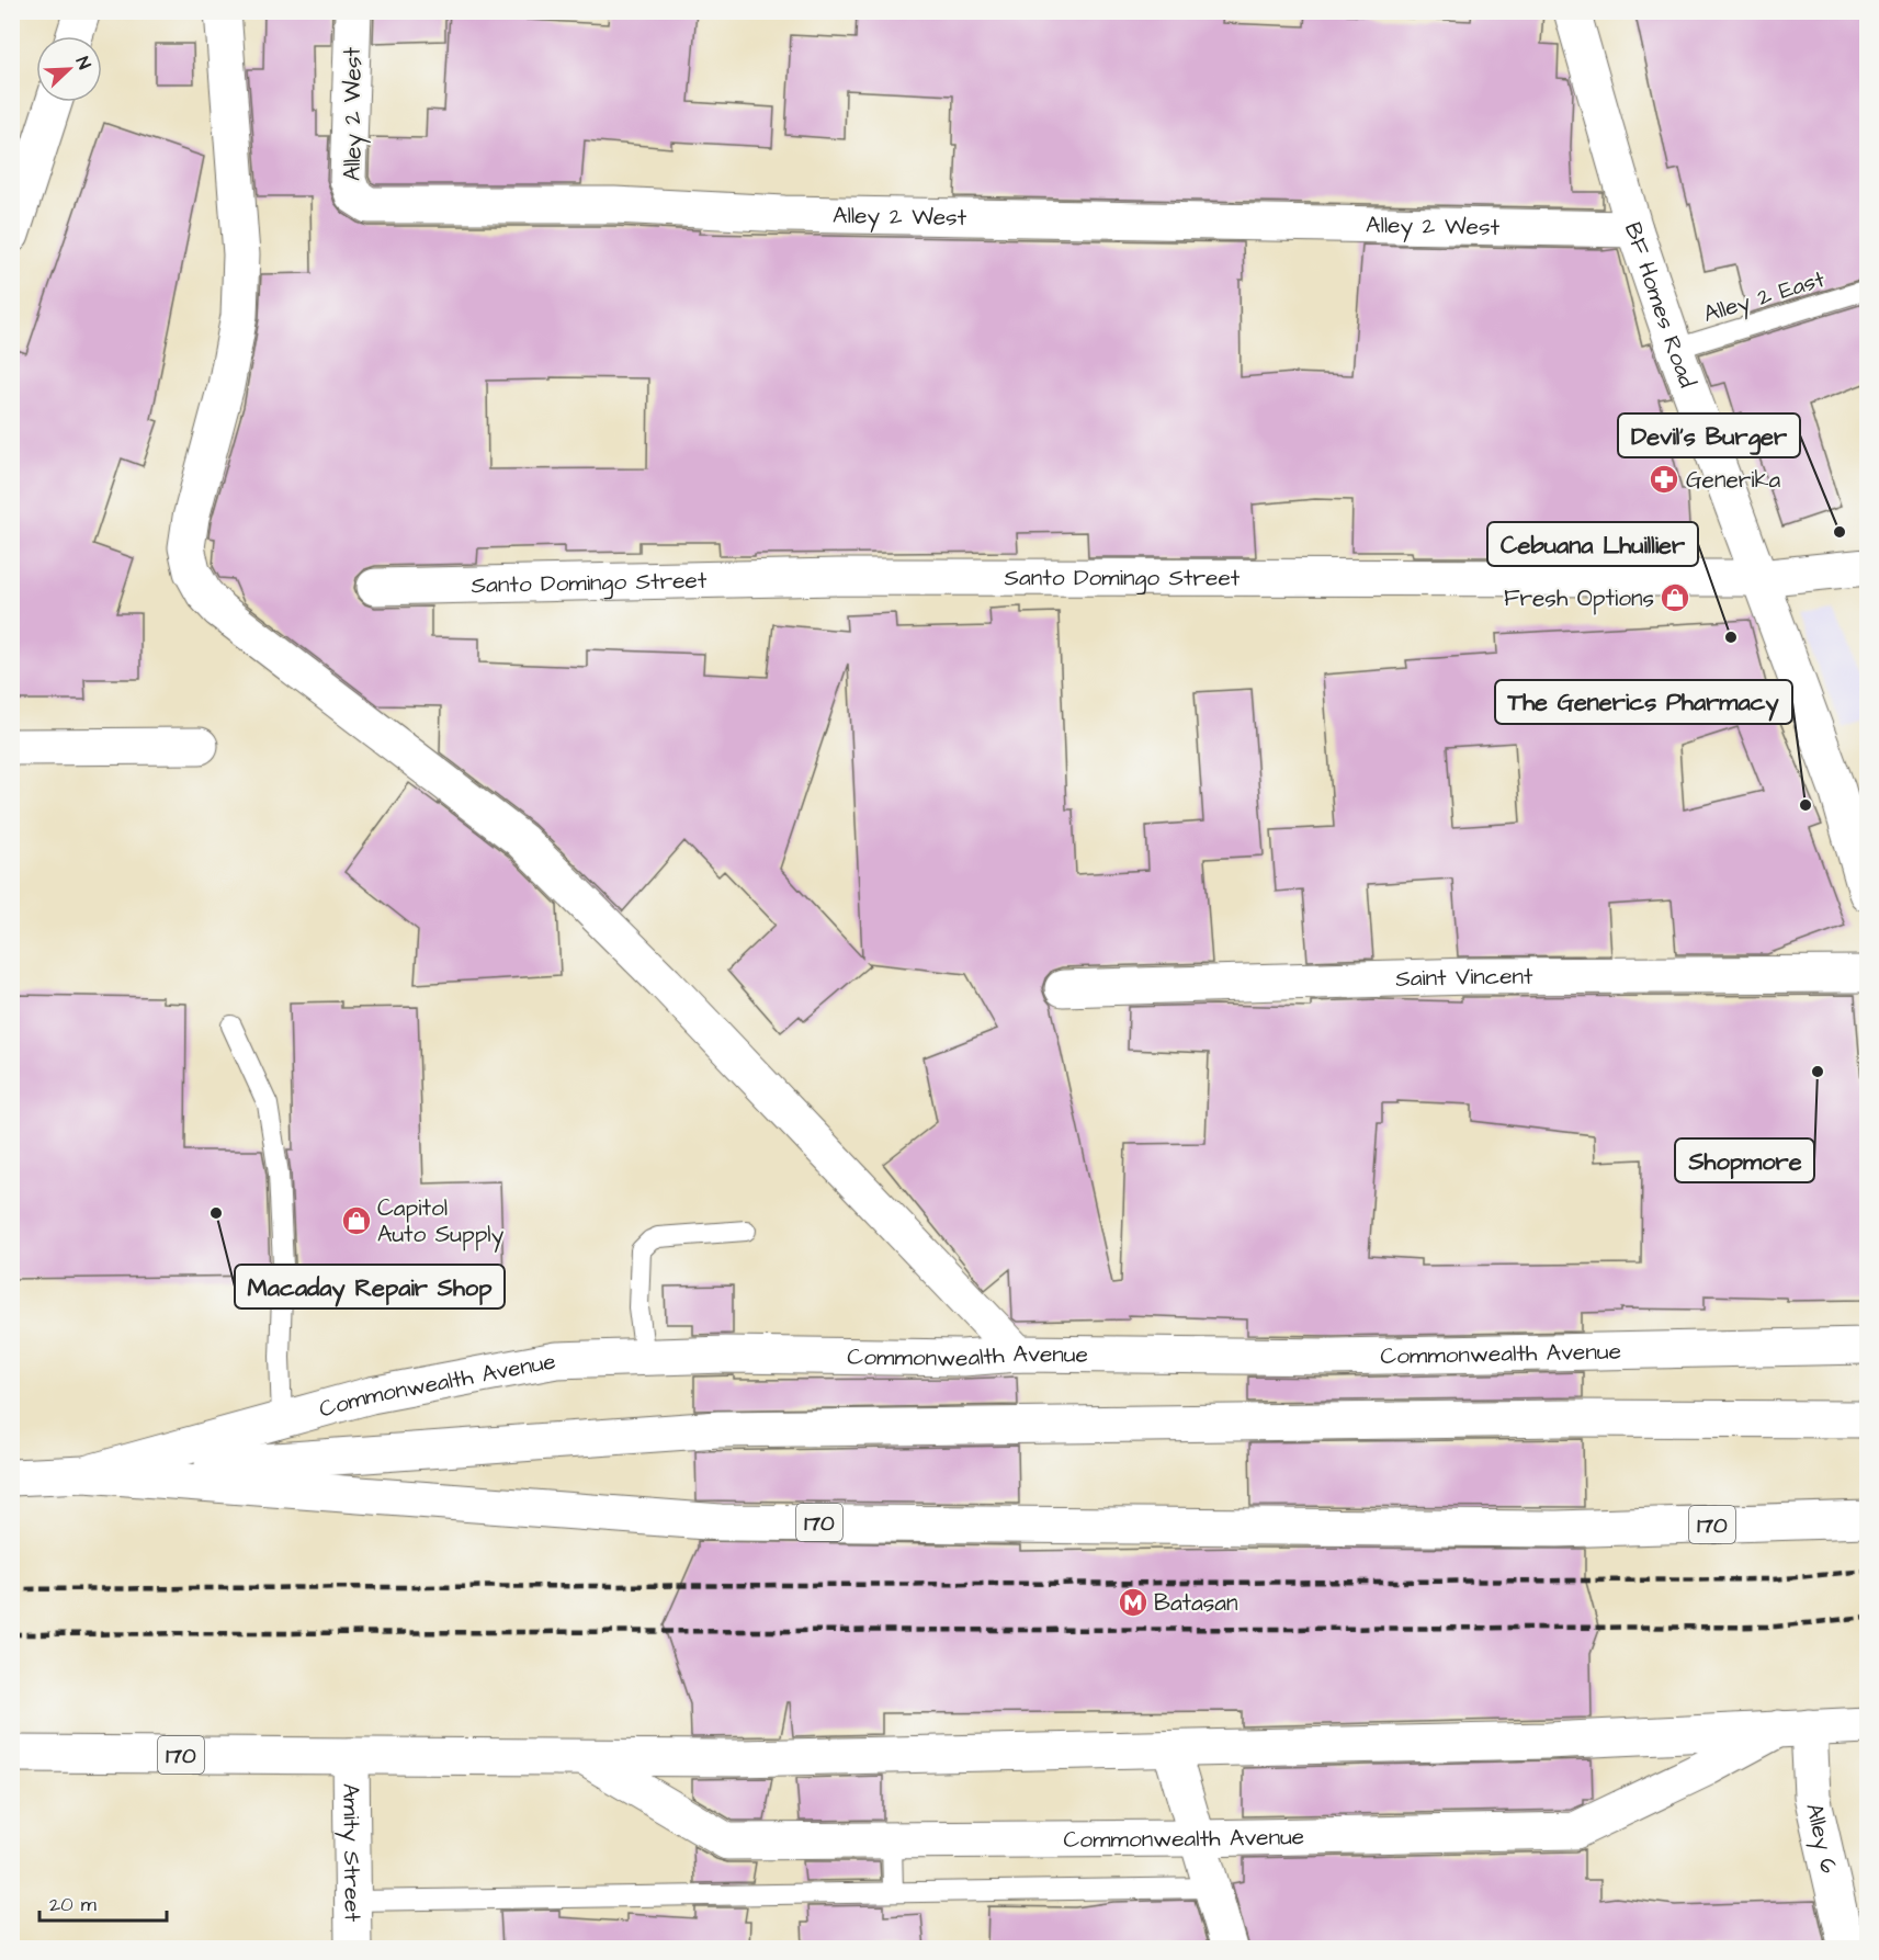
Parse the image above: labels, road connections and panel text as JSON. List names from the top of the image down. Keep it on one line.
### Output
{"streets":{"street":["Alley 2 West","BF Homes Road","Santo Domingo Street","Saint Vincent","Commonwealth Avenue","170","Alley 6","Amity Street"],"lane":["Alley 2 East"]},"crossings":[["Alley 2 West","BF Homes Road"],["Alley 2 East","BF Homes Road"],["BF Homes Road","Santo Domingo Street"],["Commonwealth Avenue","Alley 6"],["Commonwealth Avenue","Amity Street"]],"places":{"pharmacy":["Generika"],"other":["Devil's Burger","Cebuana Lhuillier","The Generics Pharmacy","Shopmore","Macaday Repair Shop"],"shop":["Fresh Options","Capitol Auto Supply"],"metro station":["Batasan"]},"scale_bar":"20 m","north":"top right"}
